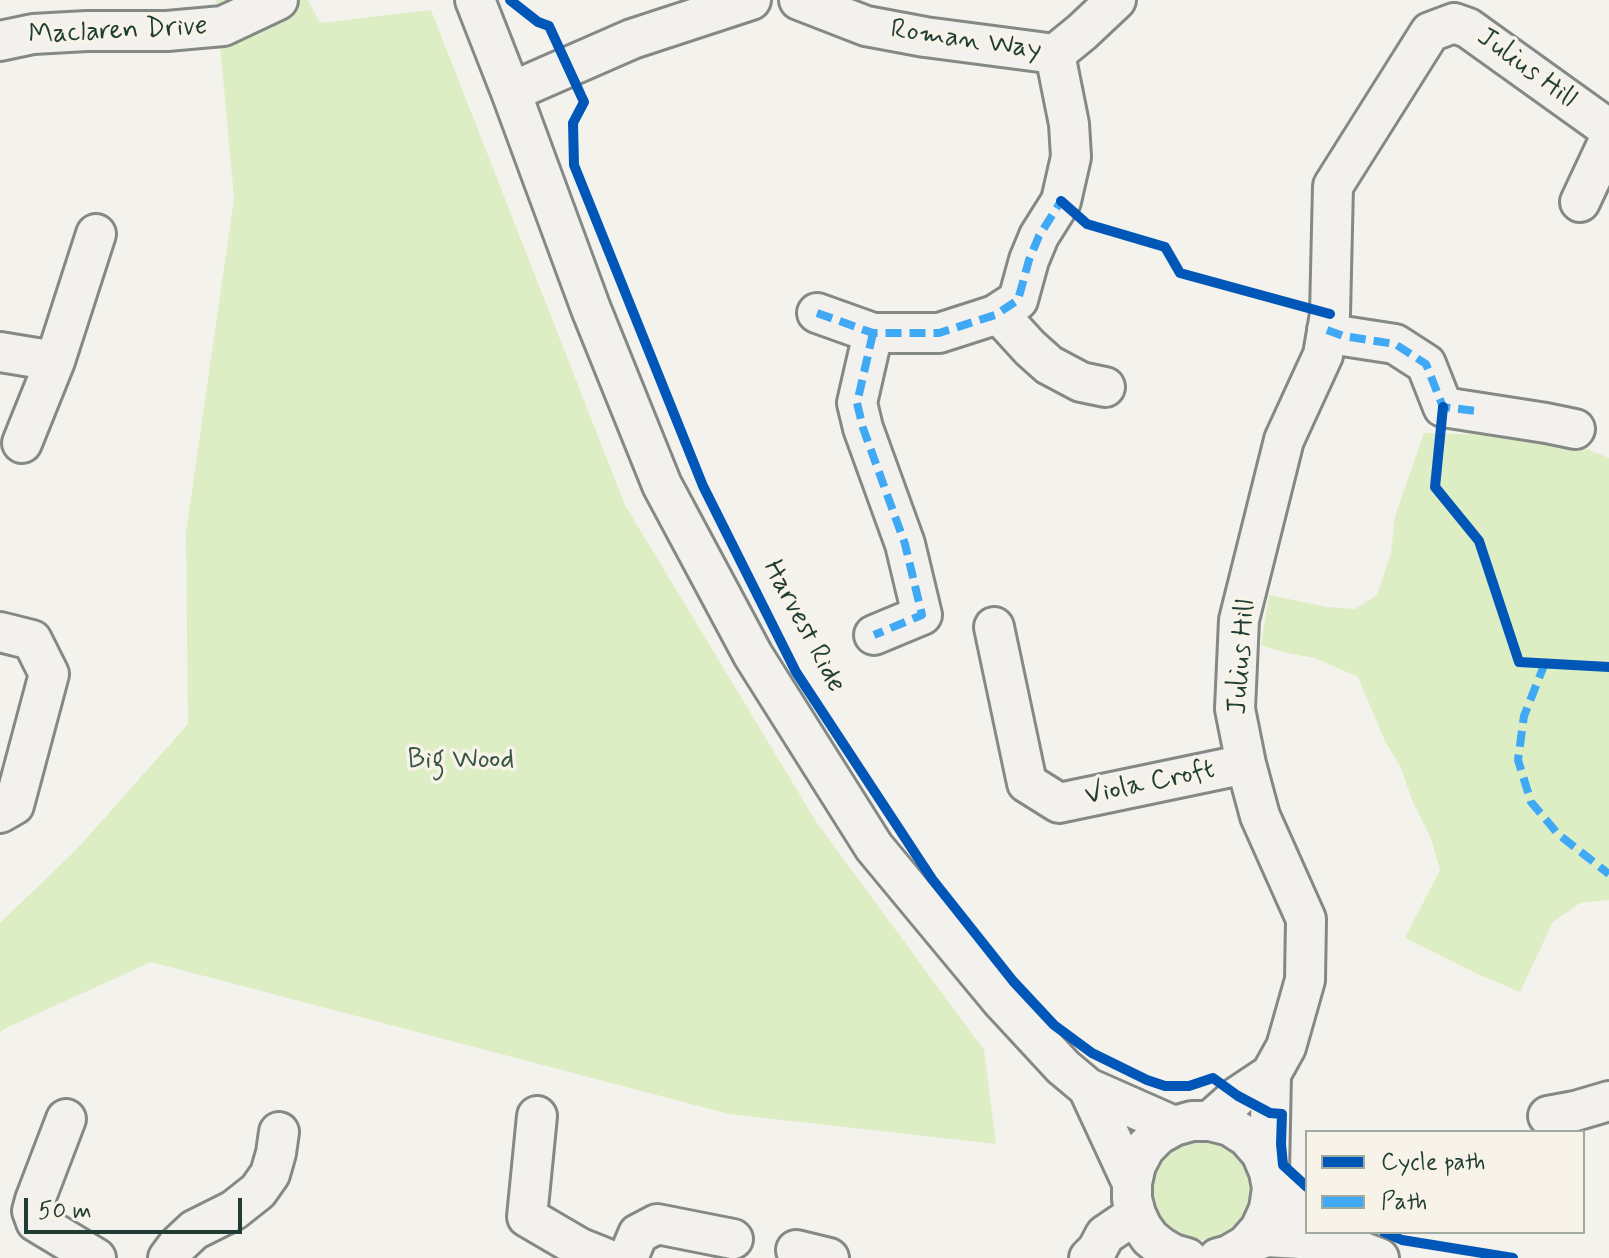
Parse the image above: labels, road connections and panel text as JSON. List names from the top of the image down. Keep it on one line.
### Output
{"streets":{"street":["Maclaren Drive","Roman Way","Julius Hill","Harvest Ride","Viola Croft"]},"crossings":[["Julius Hill","Harvest Ride"],["Julius Hill","Viola Croft"]],"parks":["Big Wood"],"legend":["Cycle path","Path"],"scale_bar":"50 m"}
